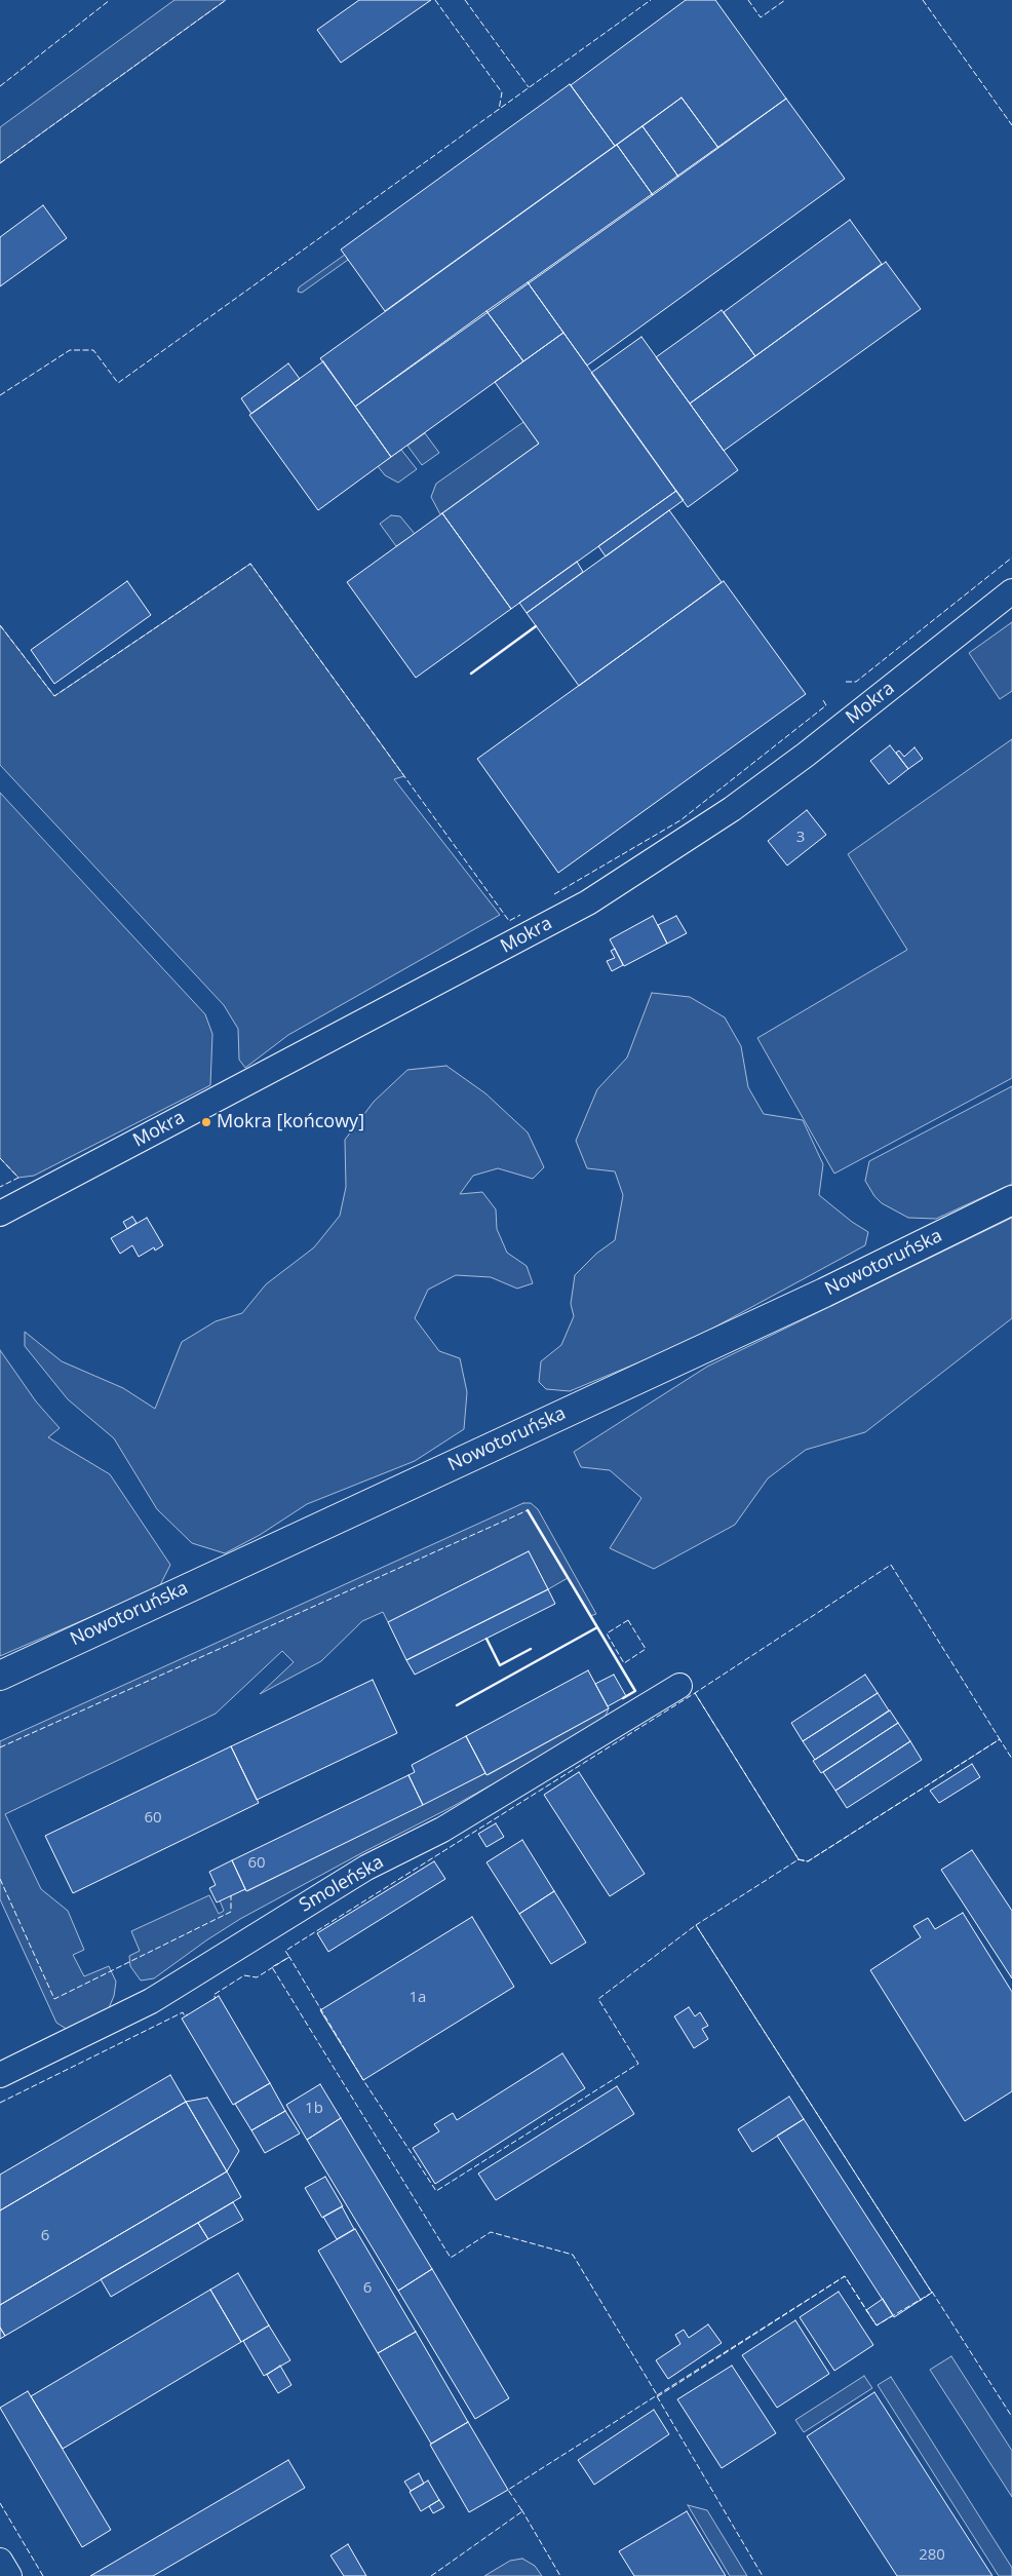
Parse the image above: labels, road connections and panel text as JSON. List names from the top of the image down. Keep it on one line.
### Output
{"streets":{"main road":["Nowotoruńska"],"street":["Mokra","Smoleńska"]},"places":["Mokra [końcowy]"],"house_numbers":["3","60","60","1a","1b","6","6","280"]}
